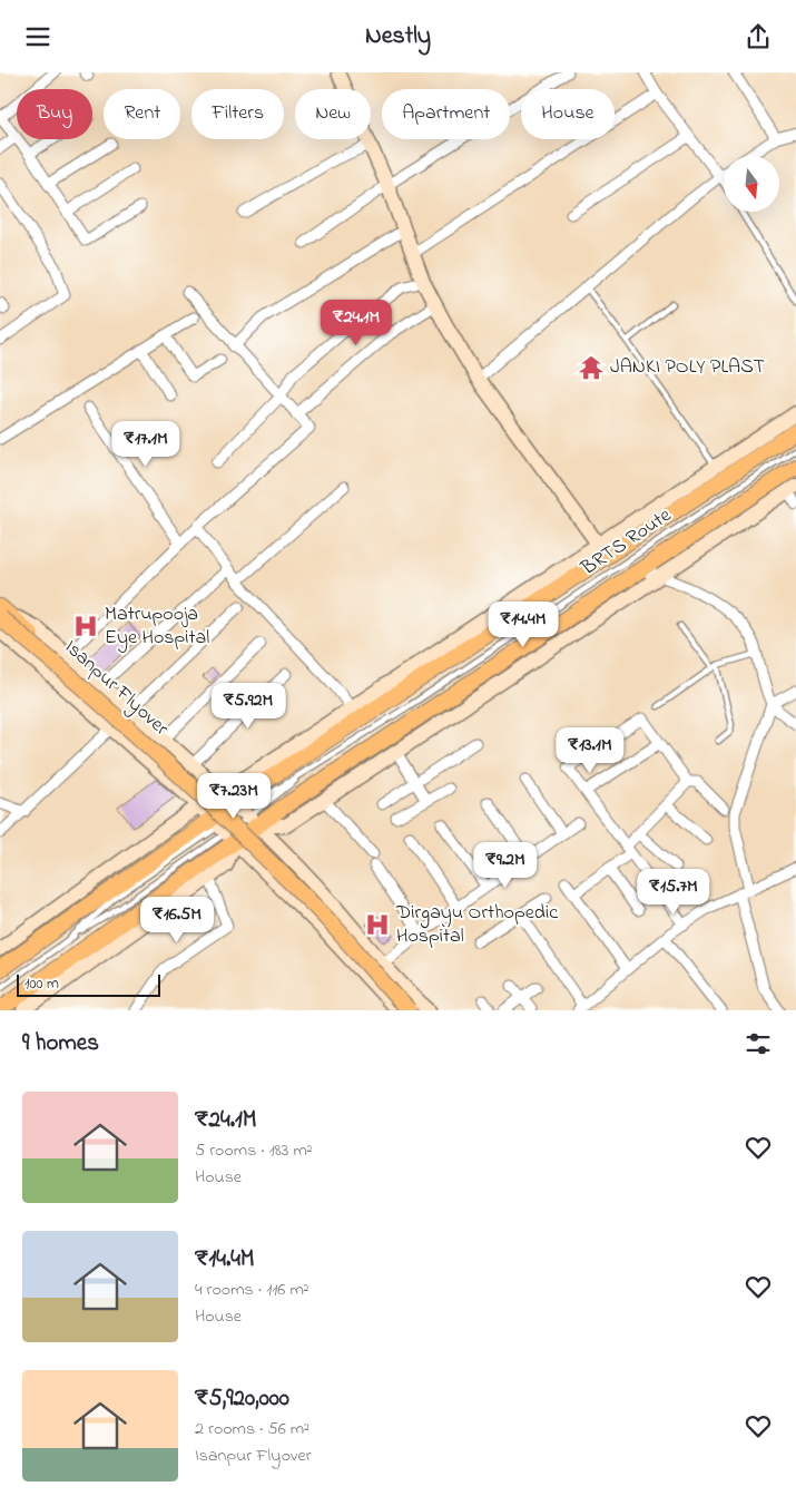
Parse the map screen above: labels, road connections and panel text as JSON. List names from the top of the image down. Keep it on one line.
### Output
{"streets":{"main road":["Isanpur Flyover"],"lane":["BRTS Route"]},"places":{"temple":["JANKI POLY PLAST"],"hospital":["Matrupooja Eye Hospital","Dirgayu Orthopedic Hospital"]},"scale_bar":"100 m","north":"bottom","page":{"header":"Nestly","chip":["Buy","Rent","Filters","New","Apartment","House"],"price":["₹24.1M","₹17.1M","₹14.4M","₹5.92M","₹13.1M","₹7.23M","₹9.2M","₹15.7M","₹16.5M"],"scale":"100 m","heading":"9 homes","list":[{"name":"₹24.1M","note":"5 rooms · 183 m² · House"},{"name":"₹14.4M","note":"4 rooms · 116 m² · House"},{"name":"₹5,920,000","note":"2 rooms · 56 m² · Isanpur Flyover"}]}}
